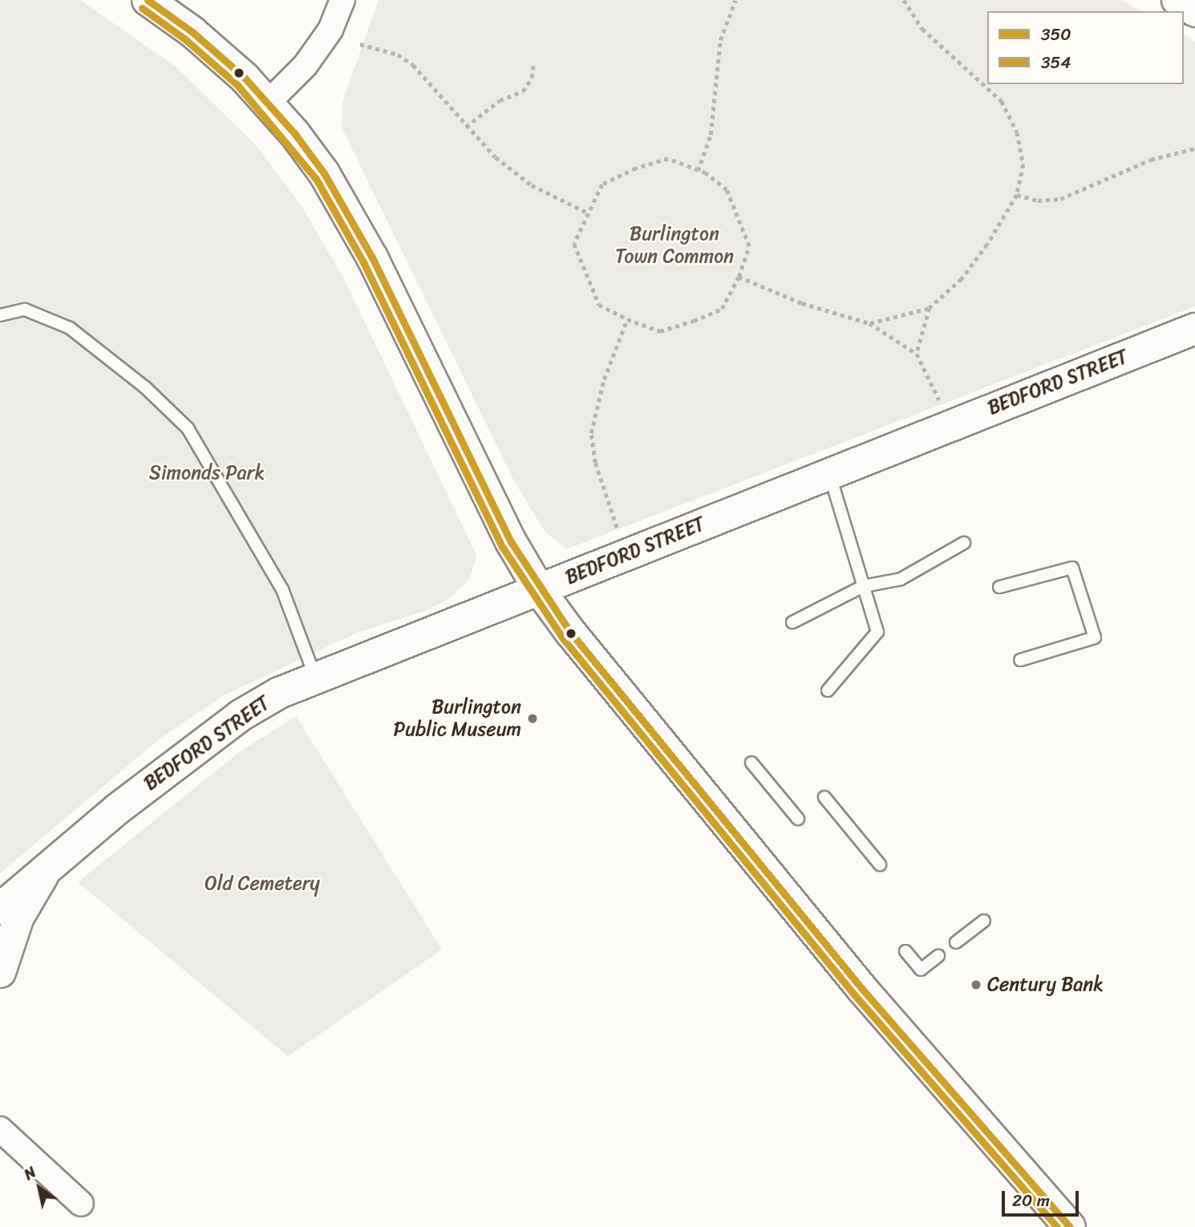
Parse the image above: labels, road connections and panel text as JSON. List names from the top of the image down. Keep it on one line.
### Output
{"streets":{"main road":["BEDFORD STREET"]},"parks":["Burlington Town Common","Simonds Park","Old Cemetery"],"places":["Burlington Public Museum","Century Bank"],"lines":["transit line 350","transit line 354"],"legend":["350","354"],"scale_bar":"20 m","north":"top left"}
